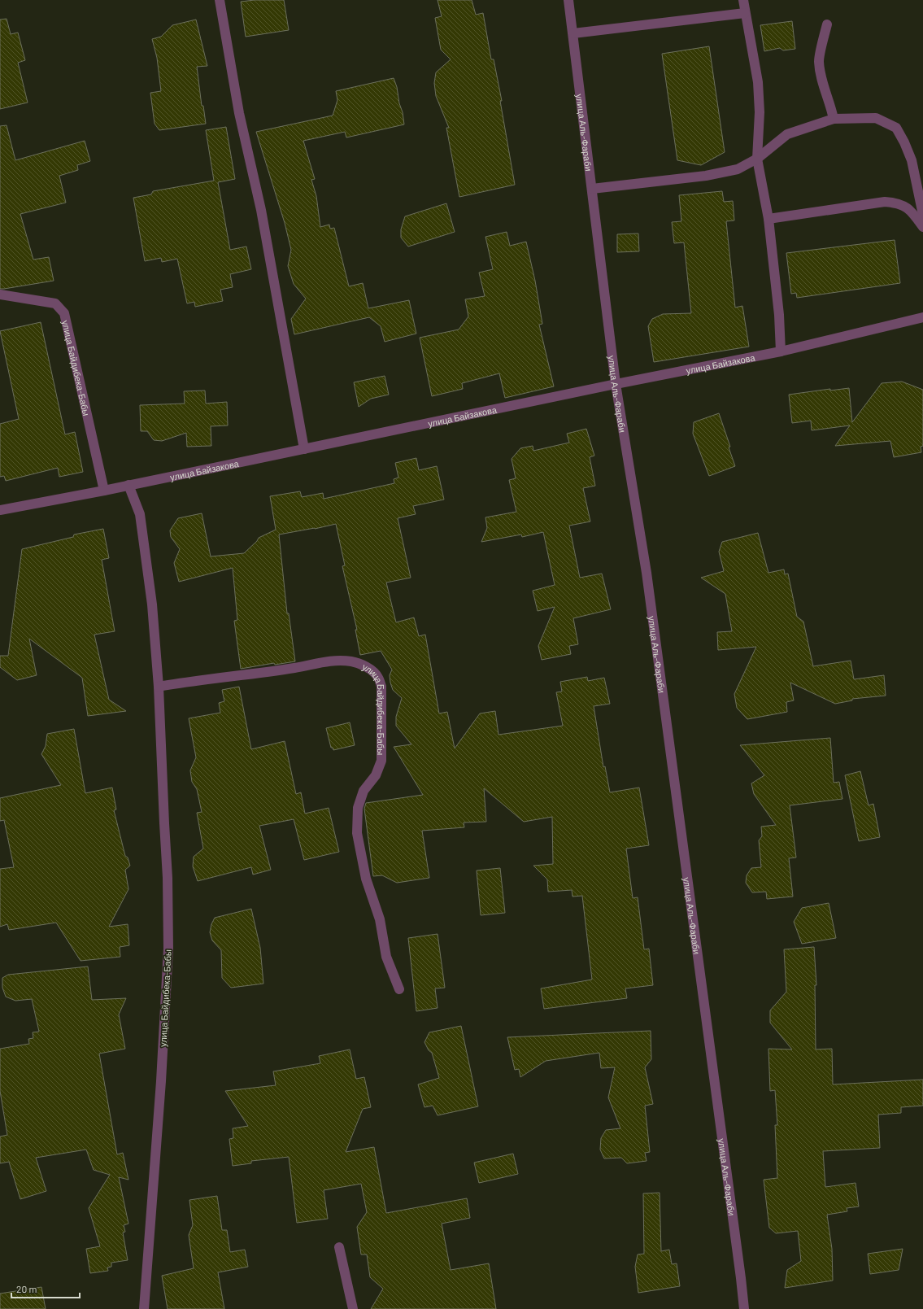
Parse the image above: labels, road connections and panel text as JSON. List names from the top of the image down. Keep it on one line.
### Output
{"streets":{"street":["улица Аль-Фараби","улица Байзакова","улица Байдибека-Бабы"]},"crossings":[["улица Аль-Фараби","улица Байзакова"],["улица Байзакова","улица Байдибека-Бабы"]],"scale_bar":"20 m"}
